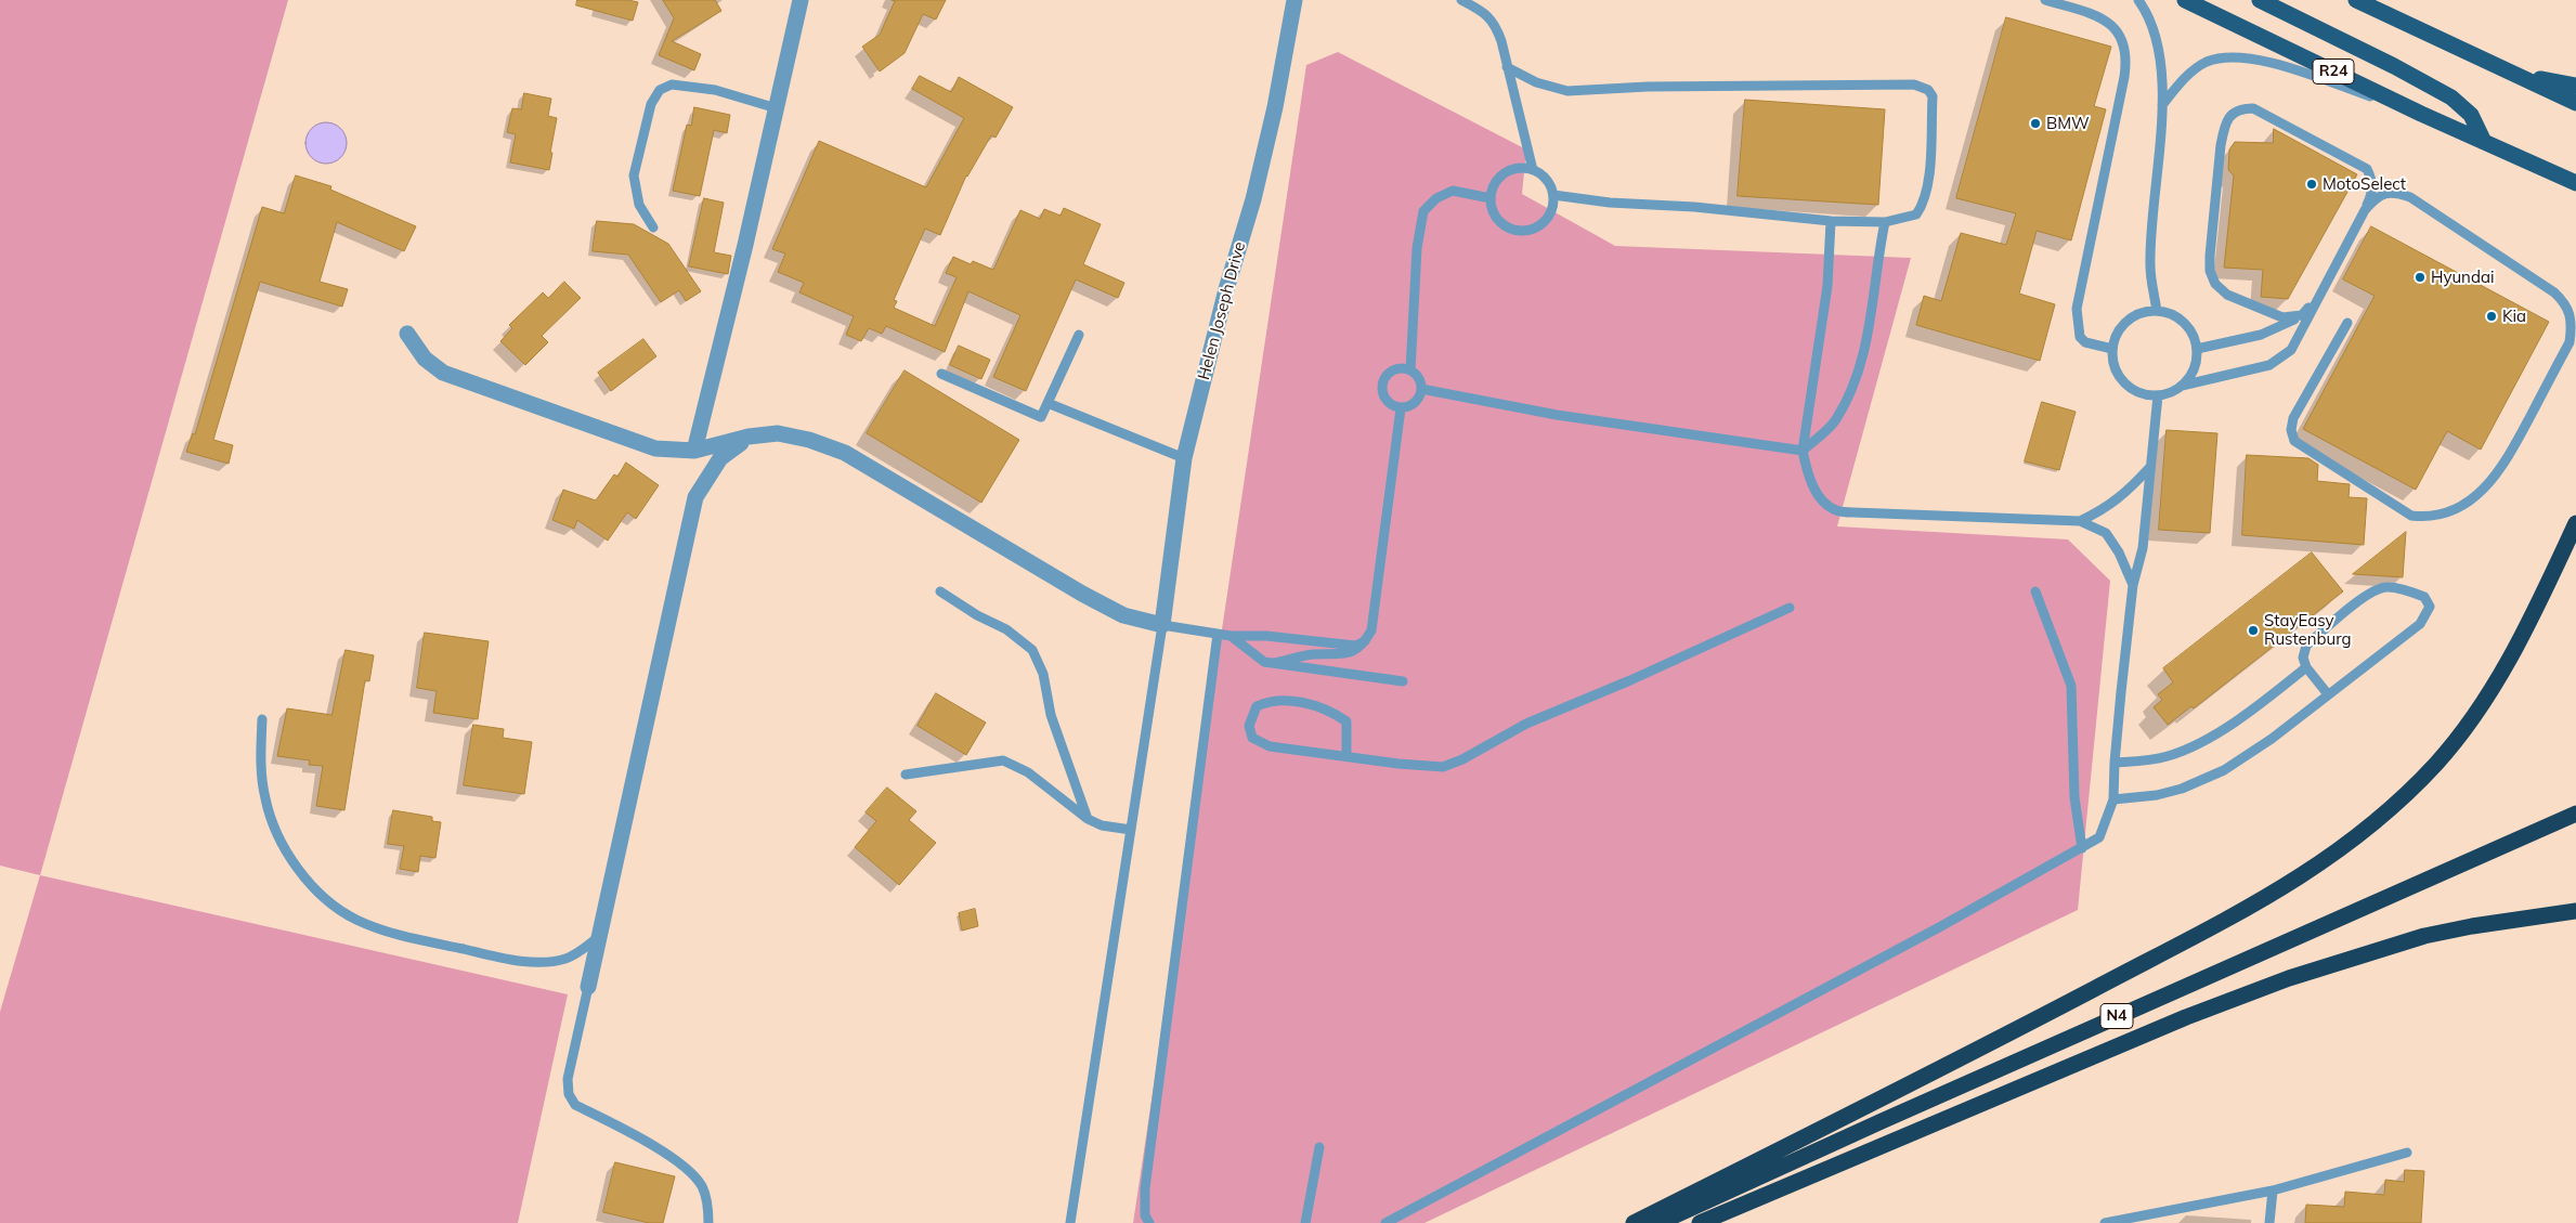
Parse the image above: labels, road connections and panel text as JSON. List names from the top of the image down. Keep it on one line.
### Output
{"streets":{"highway":["N4"],"main road":["R24"],"street":["Helen Joseph Drive"]},"places":["BMW","MotoSelect","Hyundai","Kia","StayEasy Rustenburg"]}
